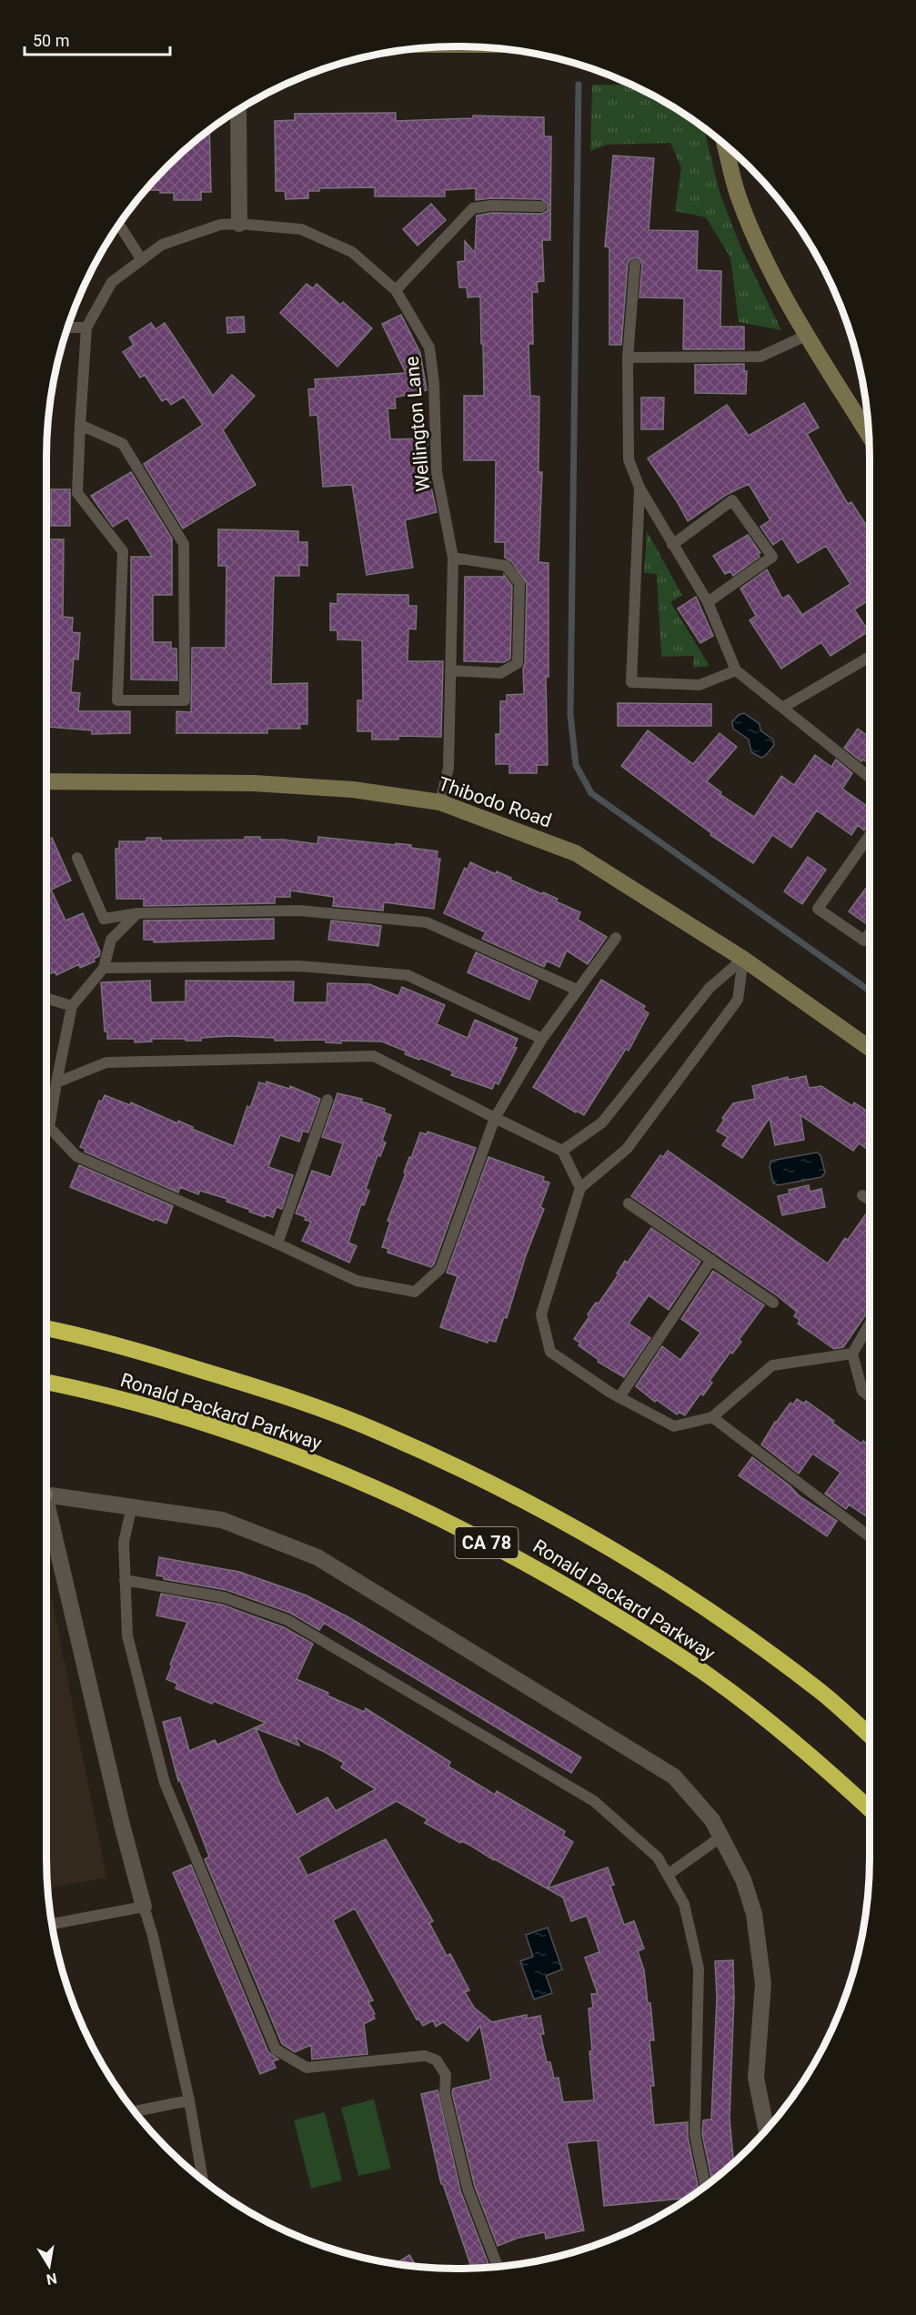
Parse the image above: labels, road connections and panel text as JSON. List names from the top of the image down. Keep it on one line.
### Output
{"streets":{"highway":["Ronald Packard Parkway","CA 78"],"street":["Thibodo Road"],"lane":["Wellington Lane"]},"crossings":[["Wellington Lane","Thibodo Road"]],"scale_bar":"50 m","north":"bottom"}
